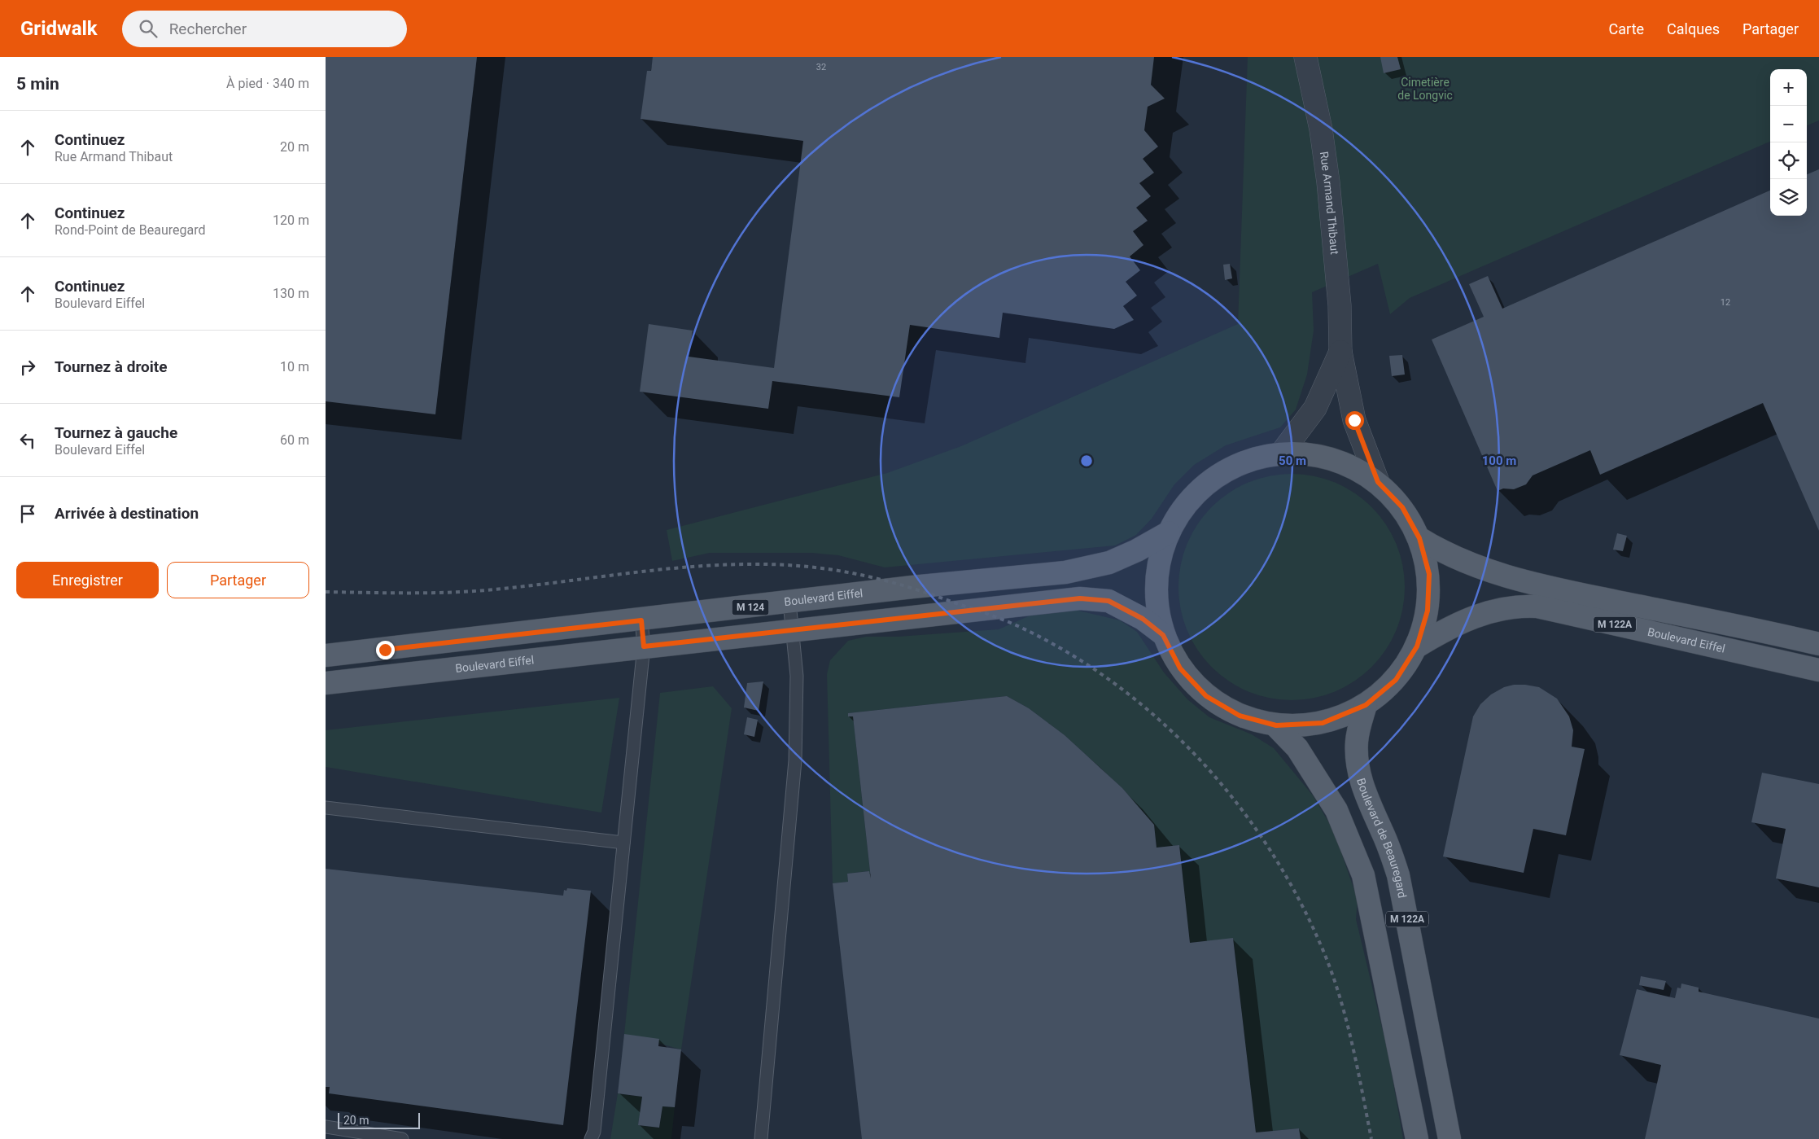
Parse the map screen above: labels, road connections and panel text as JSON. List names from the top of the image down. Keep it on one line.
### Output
{"streets":{"main road":["Boulevard Eiffel","M 124","M 122A","Boulevard de Beauregard"],"street":["Rue Armand Thibaut"]},"parks":["Cimetière de Longvic"],"house_numbers":["32","12"],"scale_bar":"20 m","page":{"header":"Gridwalk","search":"Rechercher","nav":["Carte","Calques","Partager"],"heading":["5 min","À pied · 340 m"],"map_buttons":["+","−"],"list":[["Continuez","Rue Armand Thibaut","20 m"],["Continuez","Rond-Point de Beauregard","120 m"],["Continuez","Boulevard Eiffel","130 m"],["Tournez à droite","10 m"],["Tournez à gauche","Boulevard Eiffel","60 m"],"Arrivée à destination"],"buttons":["Enregistrer","Partager"],"scale":"20 m"},"rings":["50 m","100 m"]}
